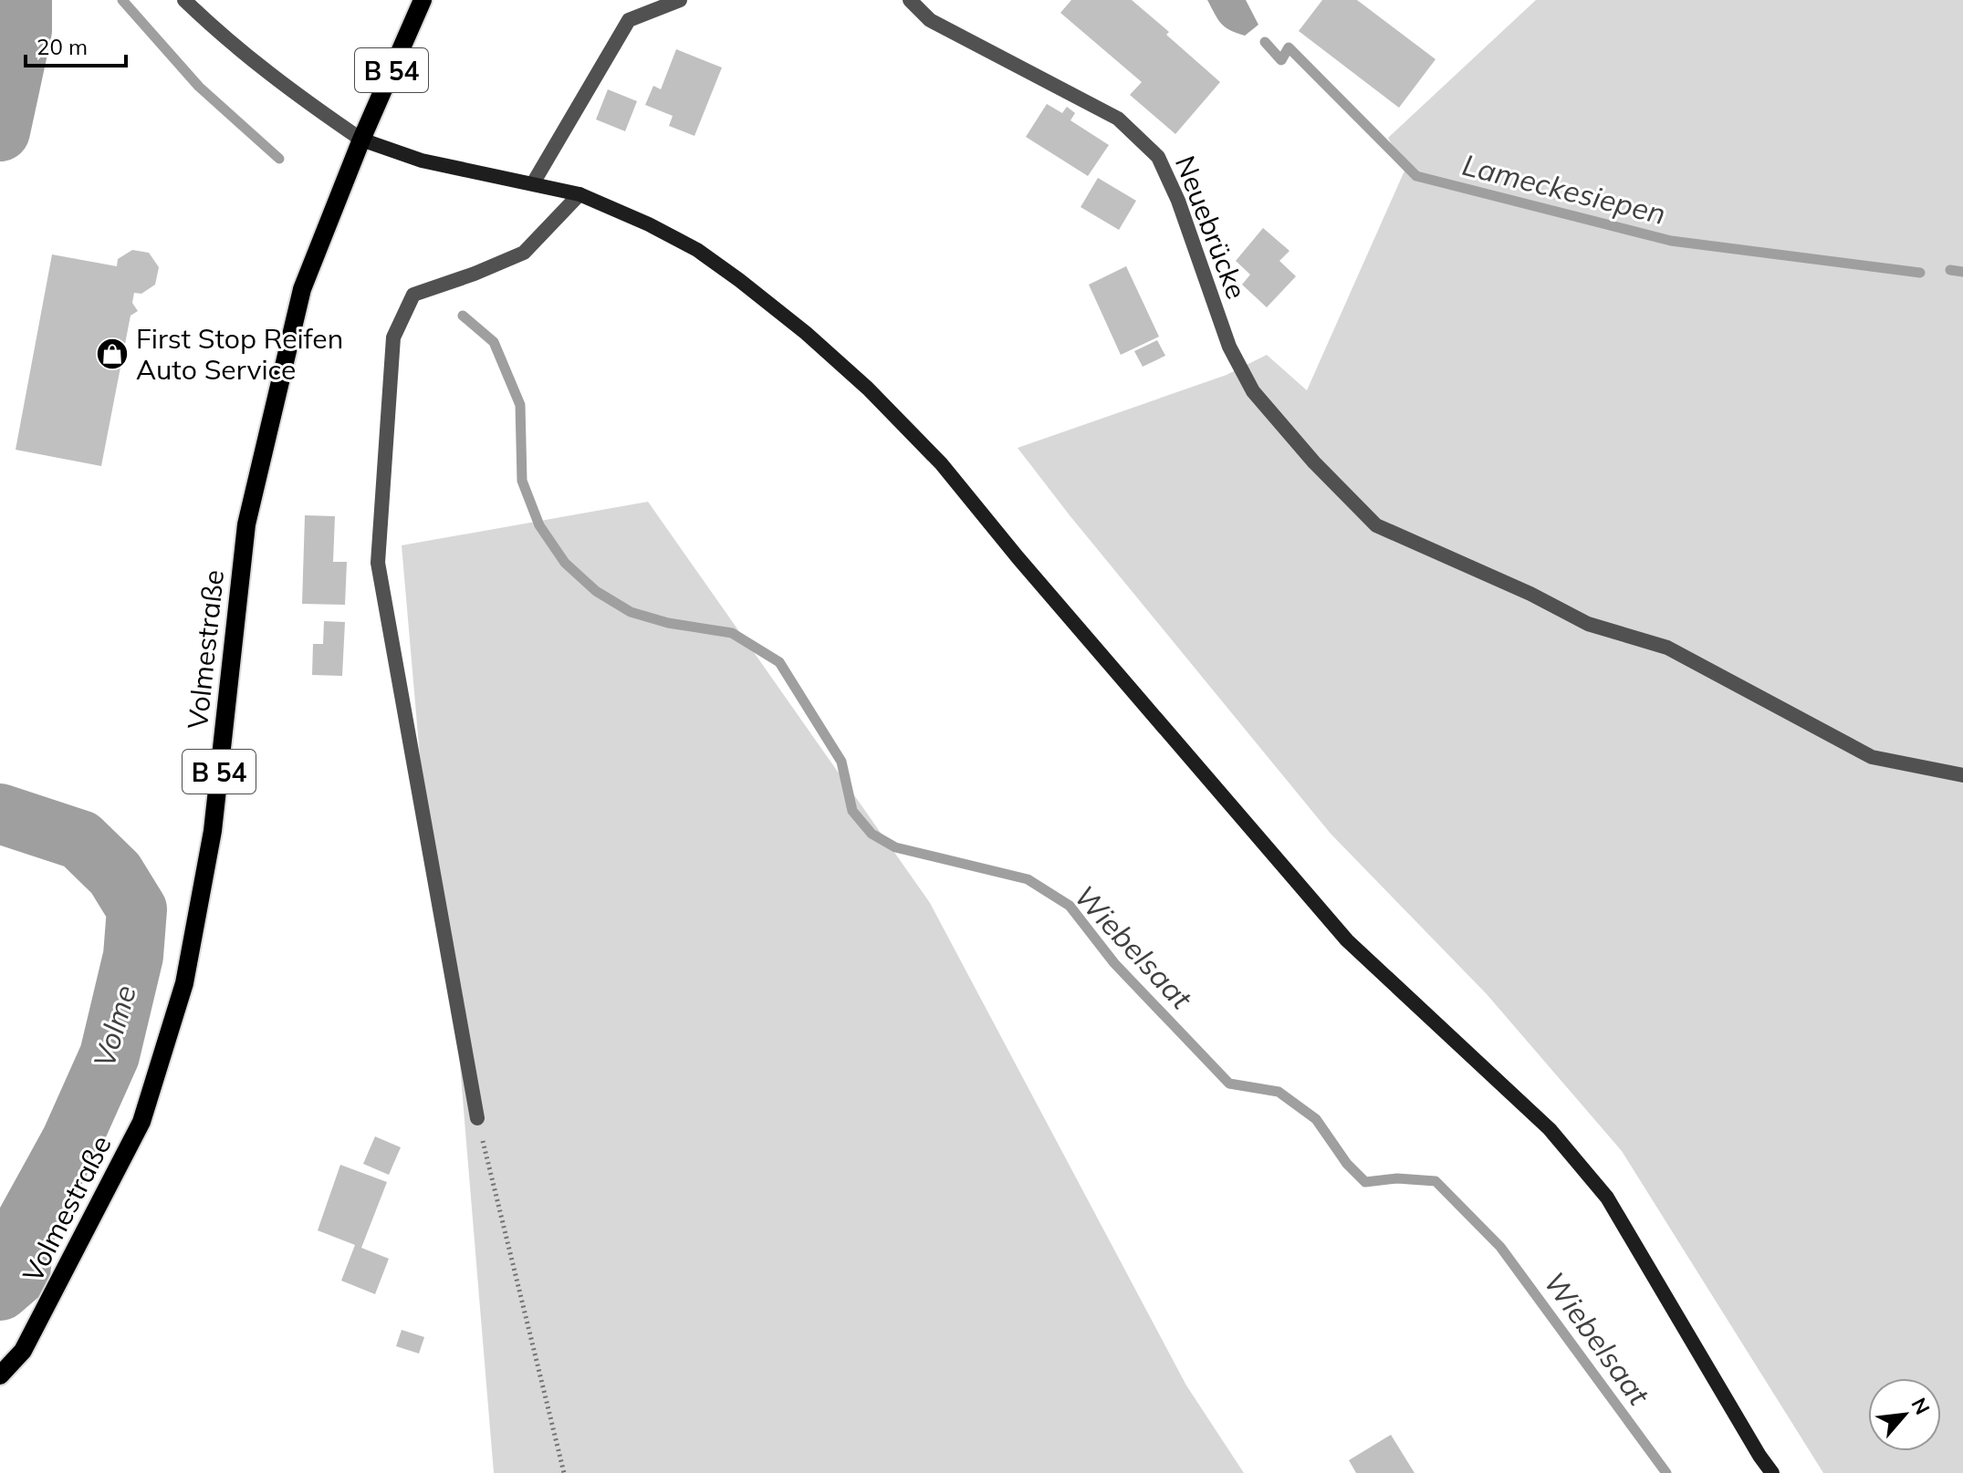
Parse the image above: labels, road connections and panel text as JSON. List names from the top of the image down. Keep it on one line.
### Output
{"streets":{"main road":["B 54","Volmestraße"],"street":["Neuebrücke"]},"water":["Lameckesiepen","Wiebelsaat","Volme"],"places":{"shop":["First Stop Reifen Auto Service"]},"scale_bar":"20 m","north":"top right"}
